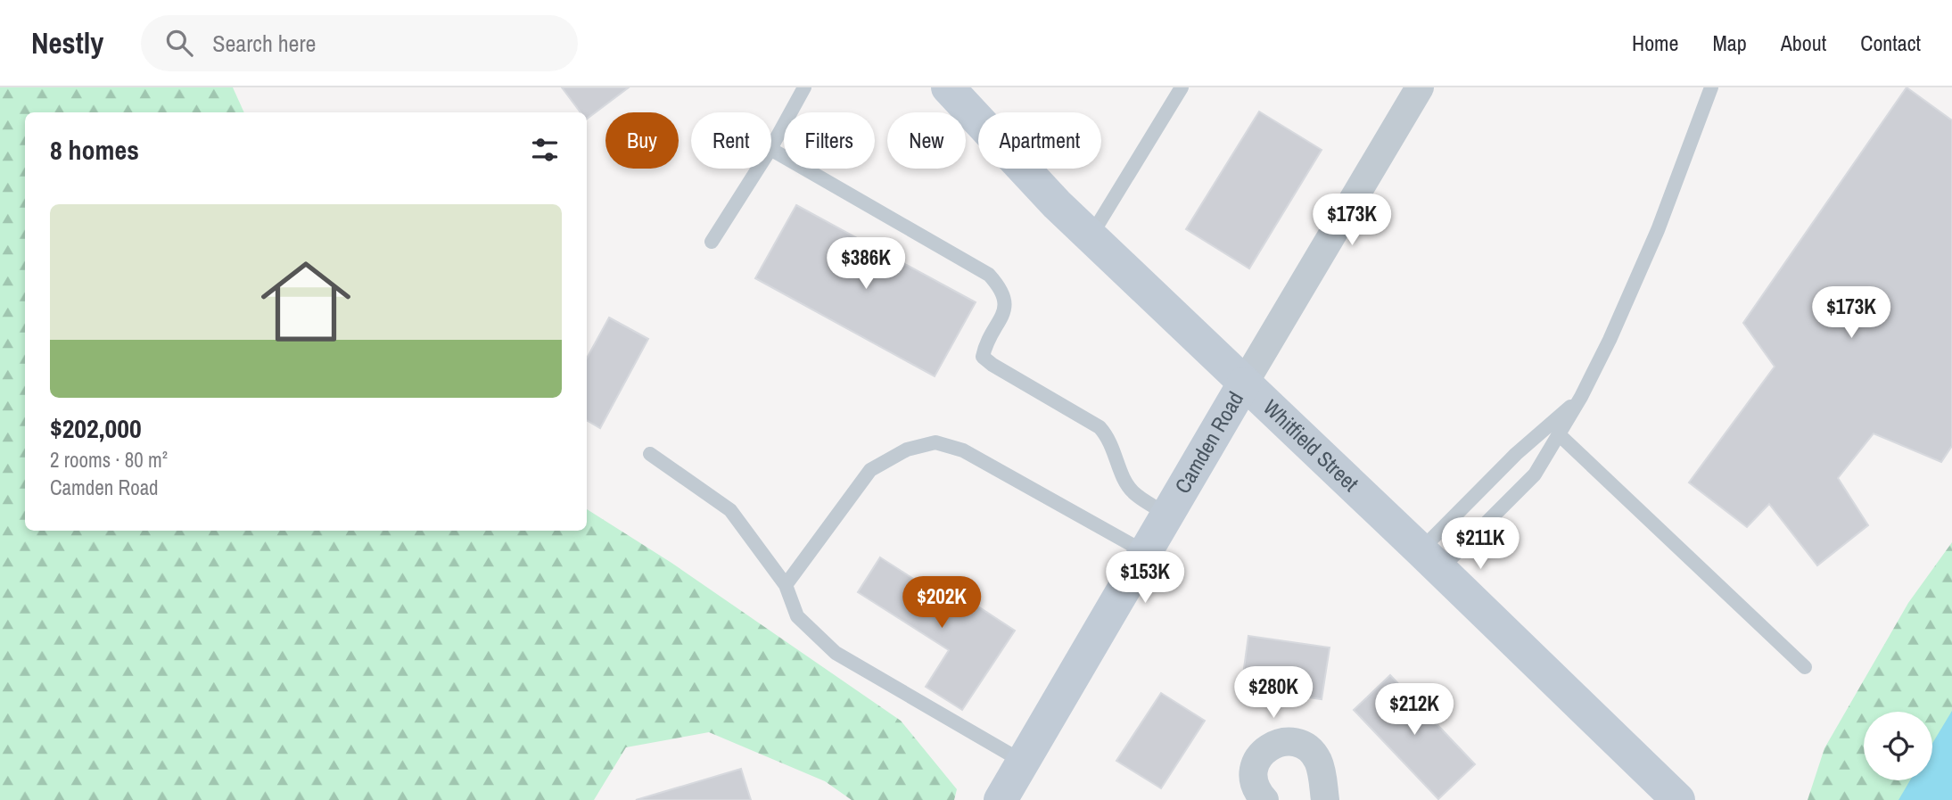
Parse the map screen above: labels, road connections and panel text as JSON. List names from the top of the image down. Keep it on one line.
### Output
{"streets":{"main road":["Camden Road","Whitfield Street"]},"crossings":[["Camden Road","Whitfield Street"]],"page":{"header":"Nestly","search":"Search here","nav":["Home","Map","About","Contact"],"chip":["Buy","Rent","Filters","New","Apartment"],"heading":"8 homes","list":[{"name":"$202,000","note":"2 rooms · 80 m² · Camden Road"}],"price":["$173K","$386K","$173K","$211K","$153K","$202K","$280K","$212K"]}}
